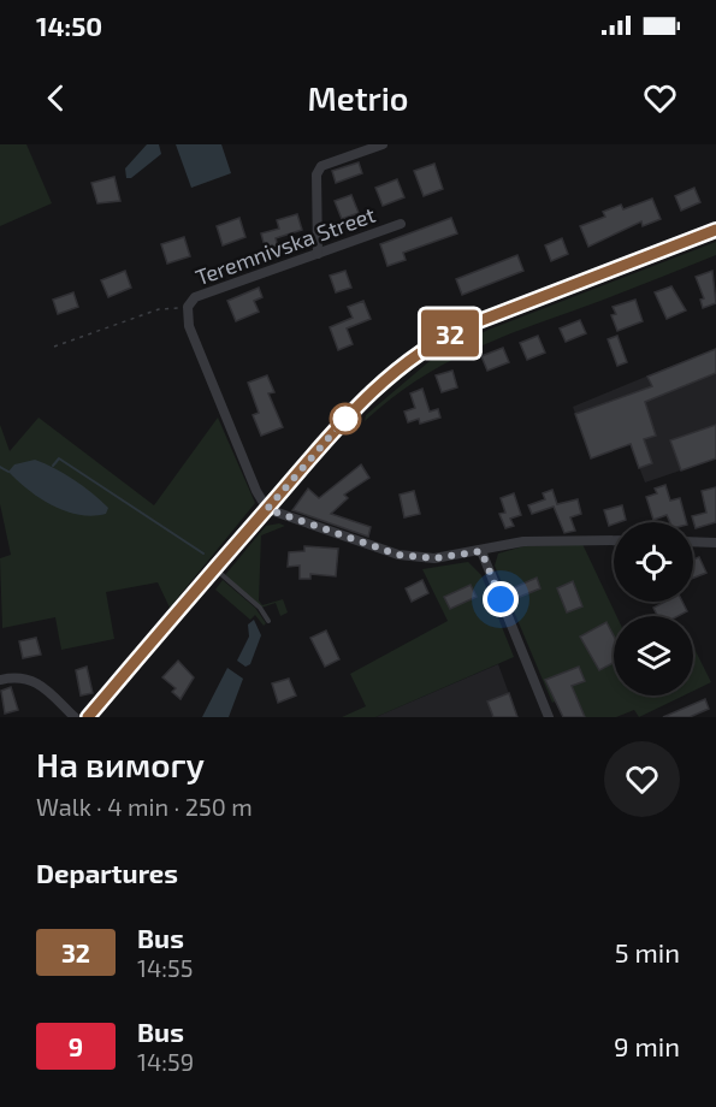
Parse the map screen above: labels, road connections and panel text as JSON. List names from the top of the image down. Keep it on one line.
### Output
{"streets":{"street":["Teremnivska Street"]},"lines":["bus line 32"],"page":{"status":"14:50","header":"Metrio","on_map":"32","heading":[["На вимогу","Walk · 4 min · 250 m"],"Departures"],"list":[{"mark":"32","name":"Bus","note":"14:55","value":"5 min"},{"mark":"9","name":"Bus","note":"14:59","value":"9 min"}]}}
